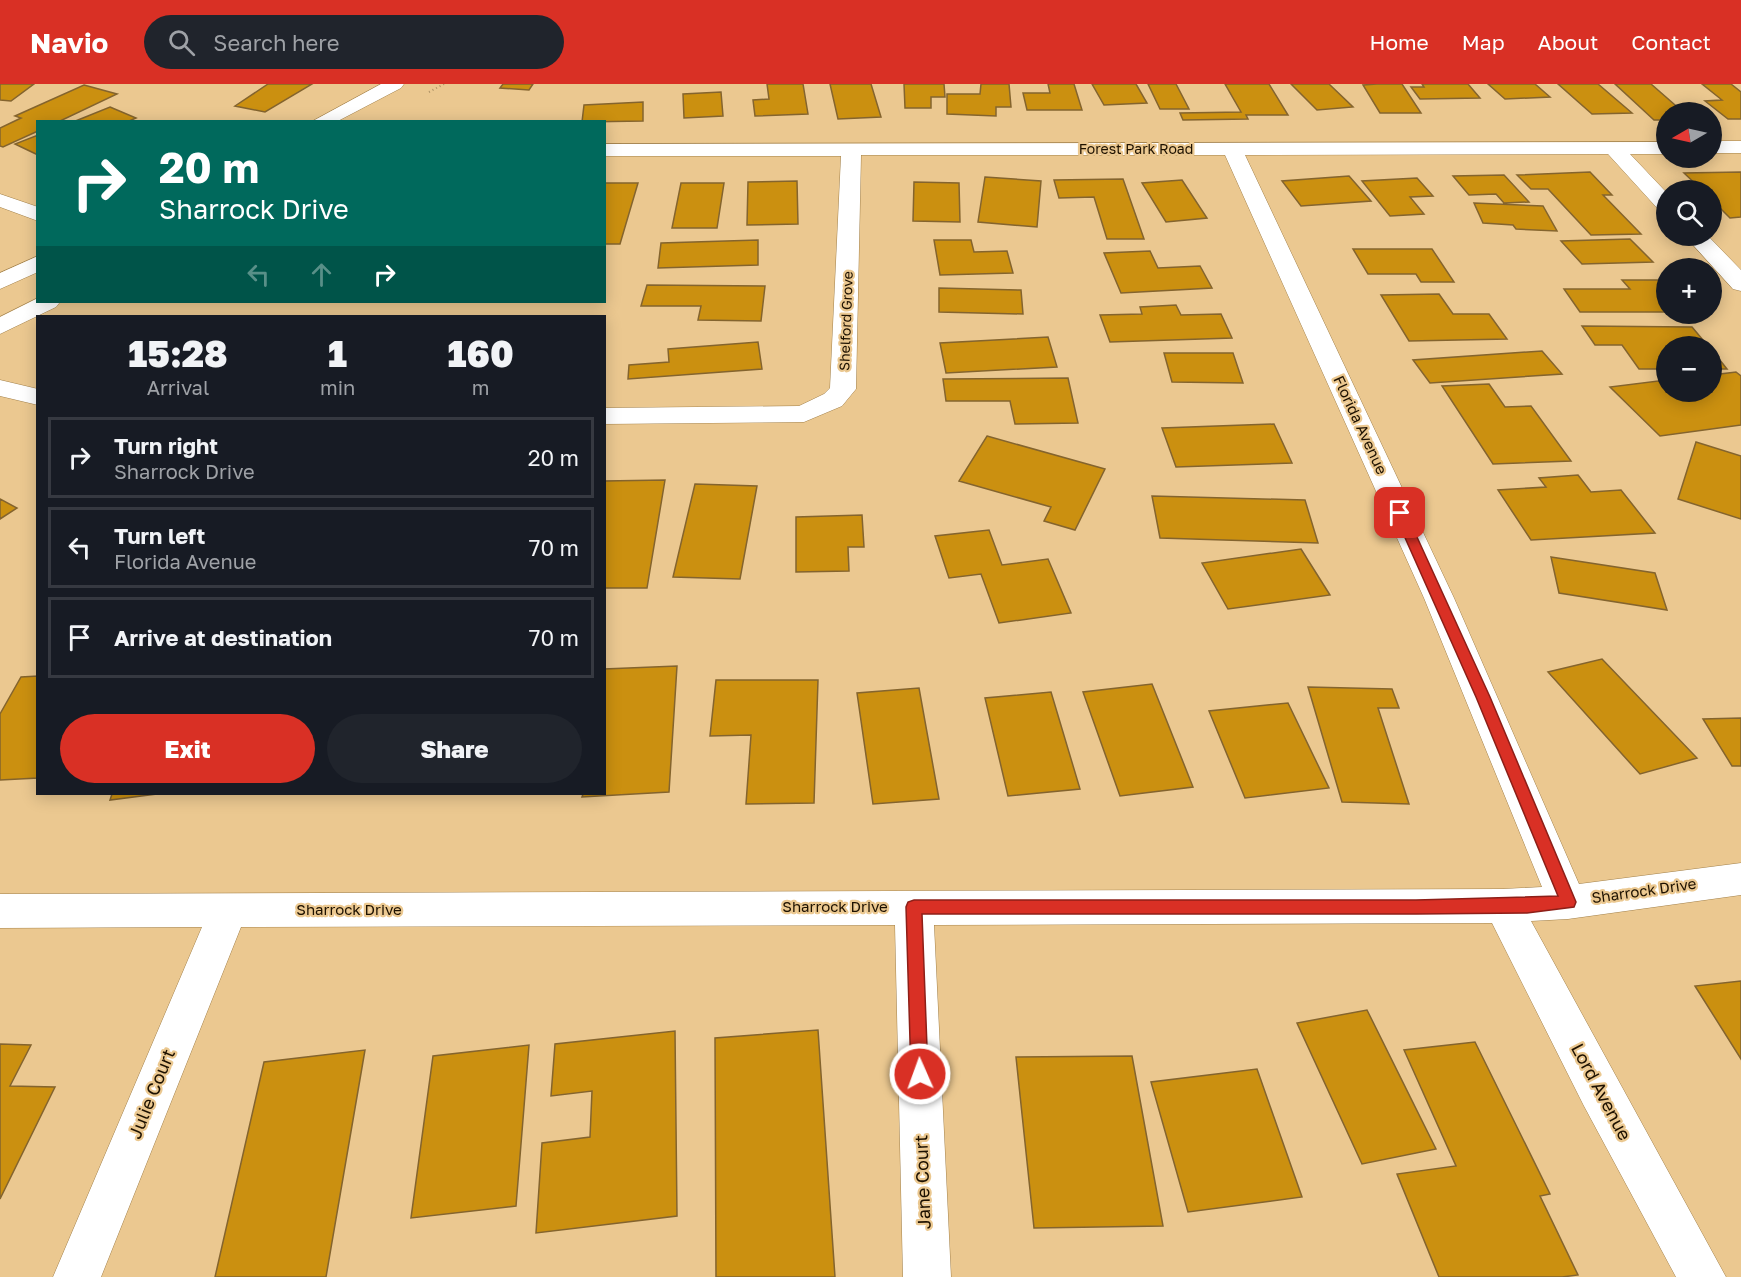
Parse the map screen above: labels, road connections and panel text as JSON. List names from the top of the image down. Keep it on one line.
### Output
{"streets":{"street":["Forest Park Road","Shelford Grove","Florida Avenue","Sharrock Drive","Lord Avenue","Julie Court","Jane Court"]},"crossings":[["Forest Park Road","Shelford Grove"],["Forest Park Road","Florida Avenue"],["Florida Avenue","Sharrock Drive"],["Sharrock Drive","Lord Avenue"],["Sharrock Drive","Julie Court"],["Sharrock Drive","Jane Court"]],"north":"left","page":{"header":"Navio","search":"Search here","nav":["Home","Map","About","Contact"],"map_buttons":["+","−"],"turn":["20 m","Sharrock Drive"],"eta":["15:28","Arrival","1","min","160","m"],"list":[{"name":"Turn right","note":"Sharrock Drive","value":"20 m"},{"name":"Turn left","note":"Florida Avenue","value":"70 m"},{"name":"Arrive at destination","value":"70 m"}],"buttons":["Exit","Share"]}}
